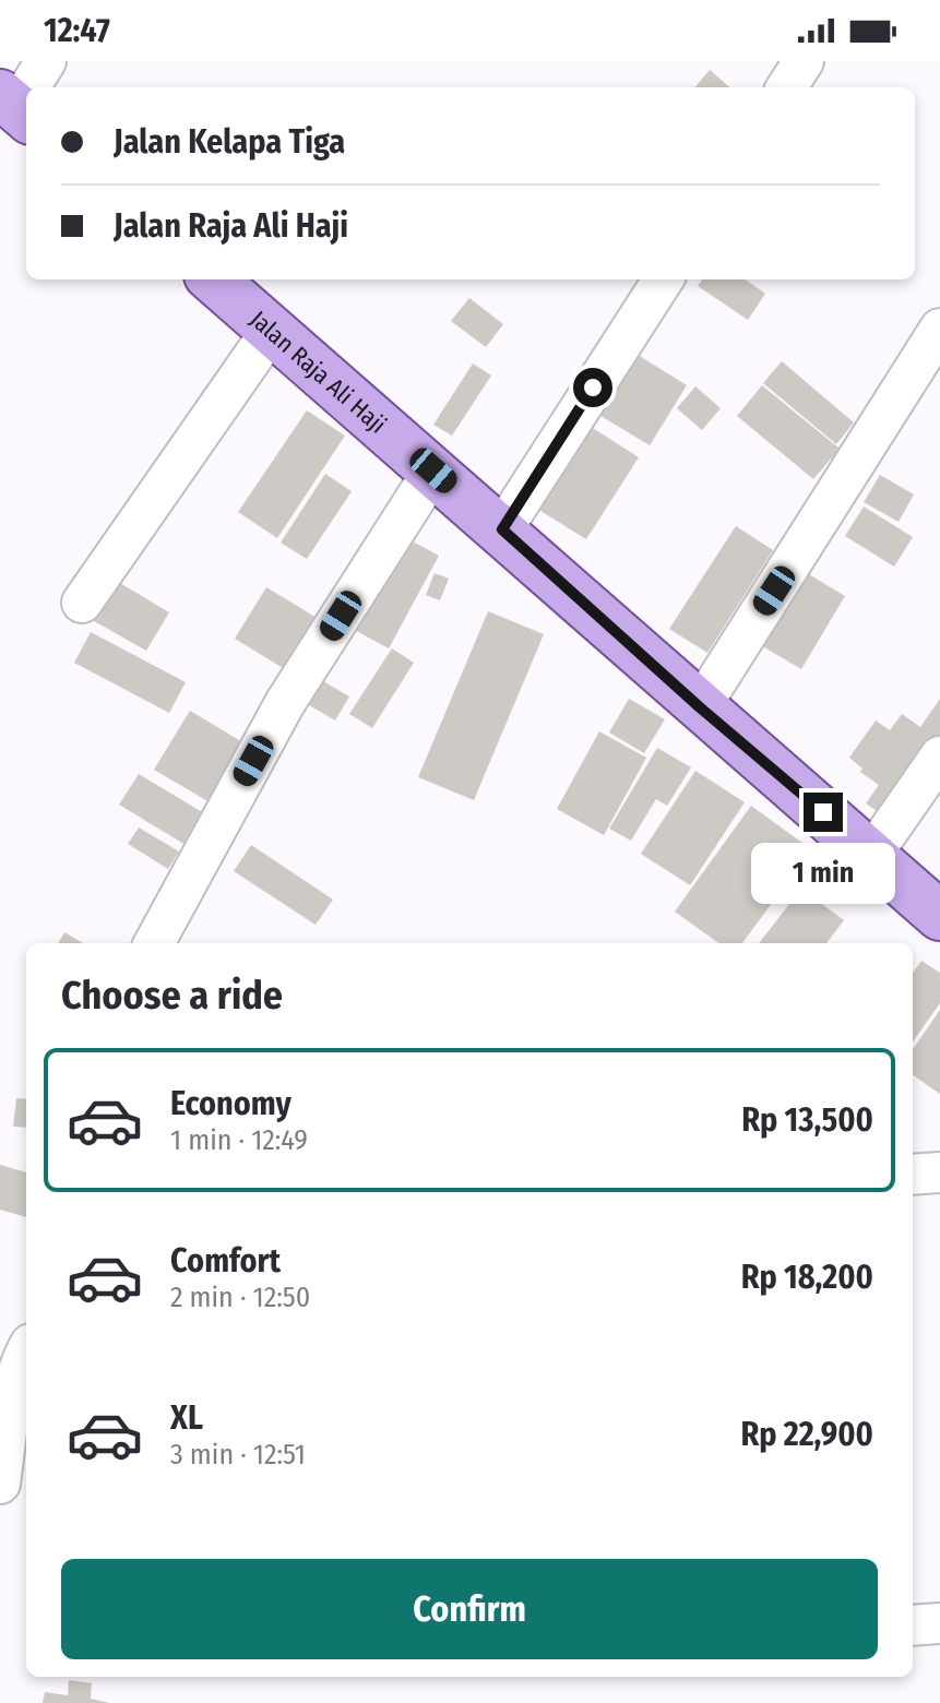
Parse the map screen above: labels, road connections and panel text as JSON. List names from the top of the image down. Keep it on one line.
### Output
{"streets":{"main road":["Jalan Raja Ali Haji"]},"page":{"status":"12:47","banner":["Jalan Kelapa Tiga","Jalan Raja Ali Haji"],"bubble":"1 min","heading":"Choose a ride","list":[{"name":"Economy","note":"1 min · 12:49","value":"Rp 13,500"},{"name":"Comfort","note":"2 min · 12:50","value":"Rp 18,200"},{"name":"XL","note":"3 min · 12:51","value":"Rp 22,900"}],"buttons":"Confirm"}}
